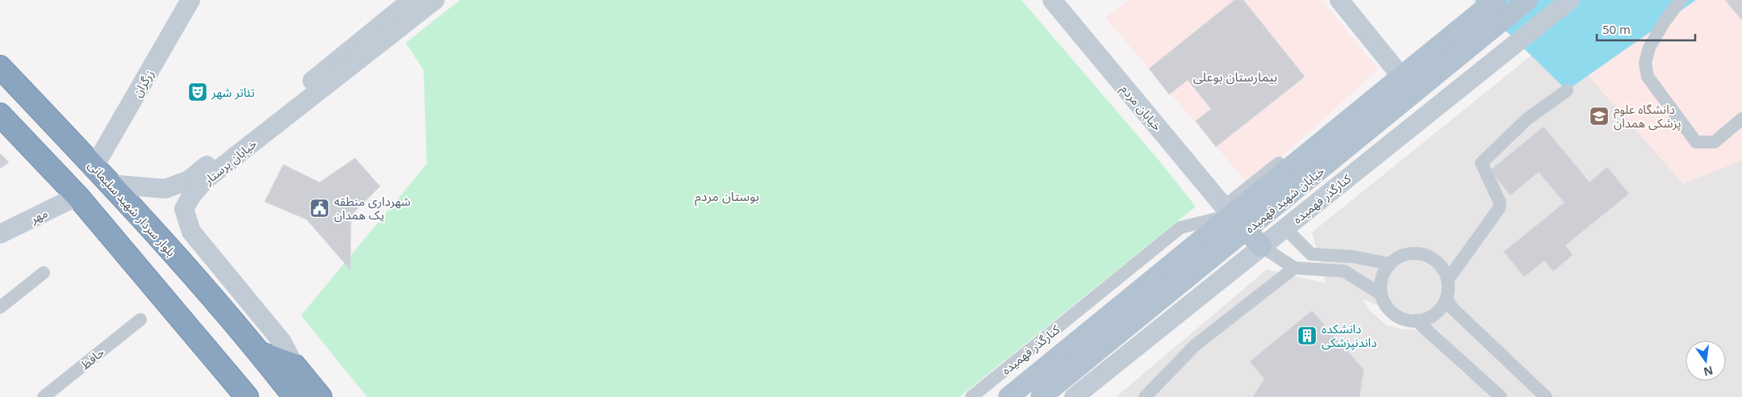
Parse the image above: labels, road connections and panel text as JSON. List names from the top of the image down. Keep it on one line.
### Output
{"streets":{"highway":["بلوار سردار شهید سلیمانی"],"main road":["خیابان شهید فهمیده"],"street":["زرگران","خیابان مردم","خیابان پرستار","کنارگذر فهمیده","مهر","حافظ"]},"crossings":[["زرگران","بلوار سردار شهید سلیمانی"],["خیابان مردم","کنارگذر فهمیده"],["خیابان مردم","خیابان شهید فهمیده"],["خیابان پرستار","بلوار سردار شهید سلیمانی"],["کنارگذر فهمیده","خیابان شهید فهمیده"]],"districts":["بیمارستان بوعلی","بوستان مردم"],"places":{"theatre":["تئاتر شهر"],"school or university":["دانشگاه علوم پزشکی همدان"],"public building":["شهرداری منطقه یک همدان"],"building":["دانشکده داندنپزشکی"]},"scale_bar":"50 m","north":"bottom"}
